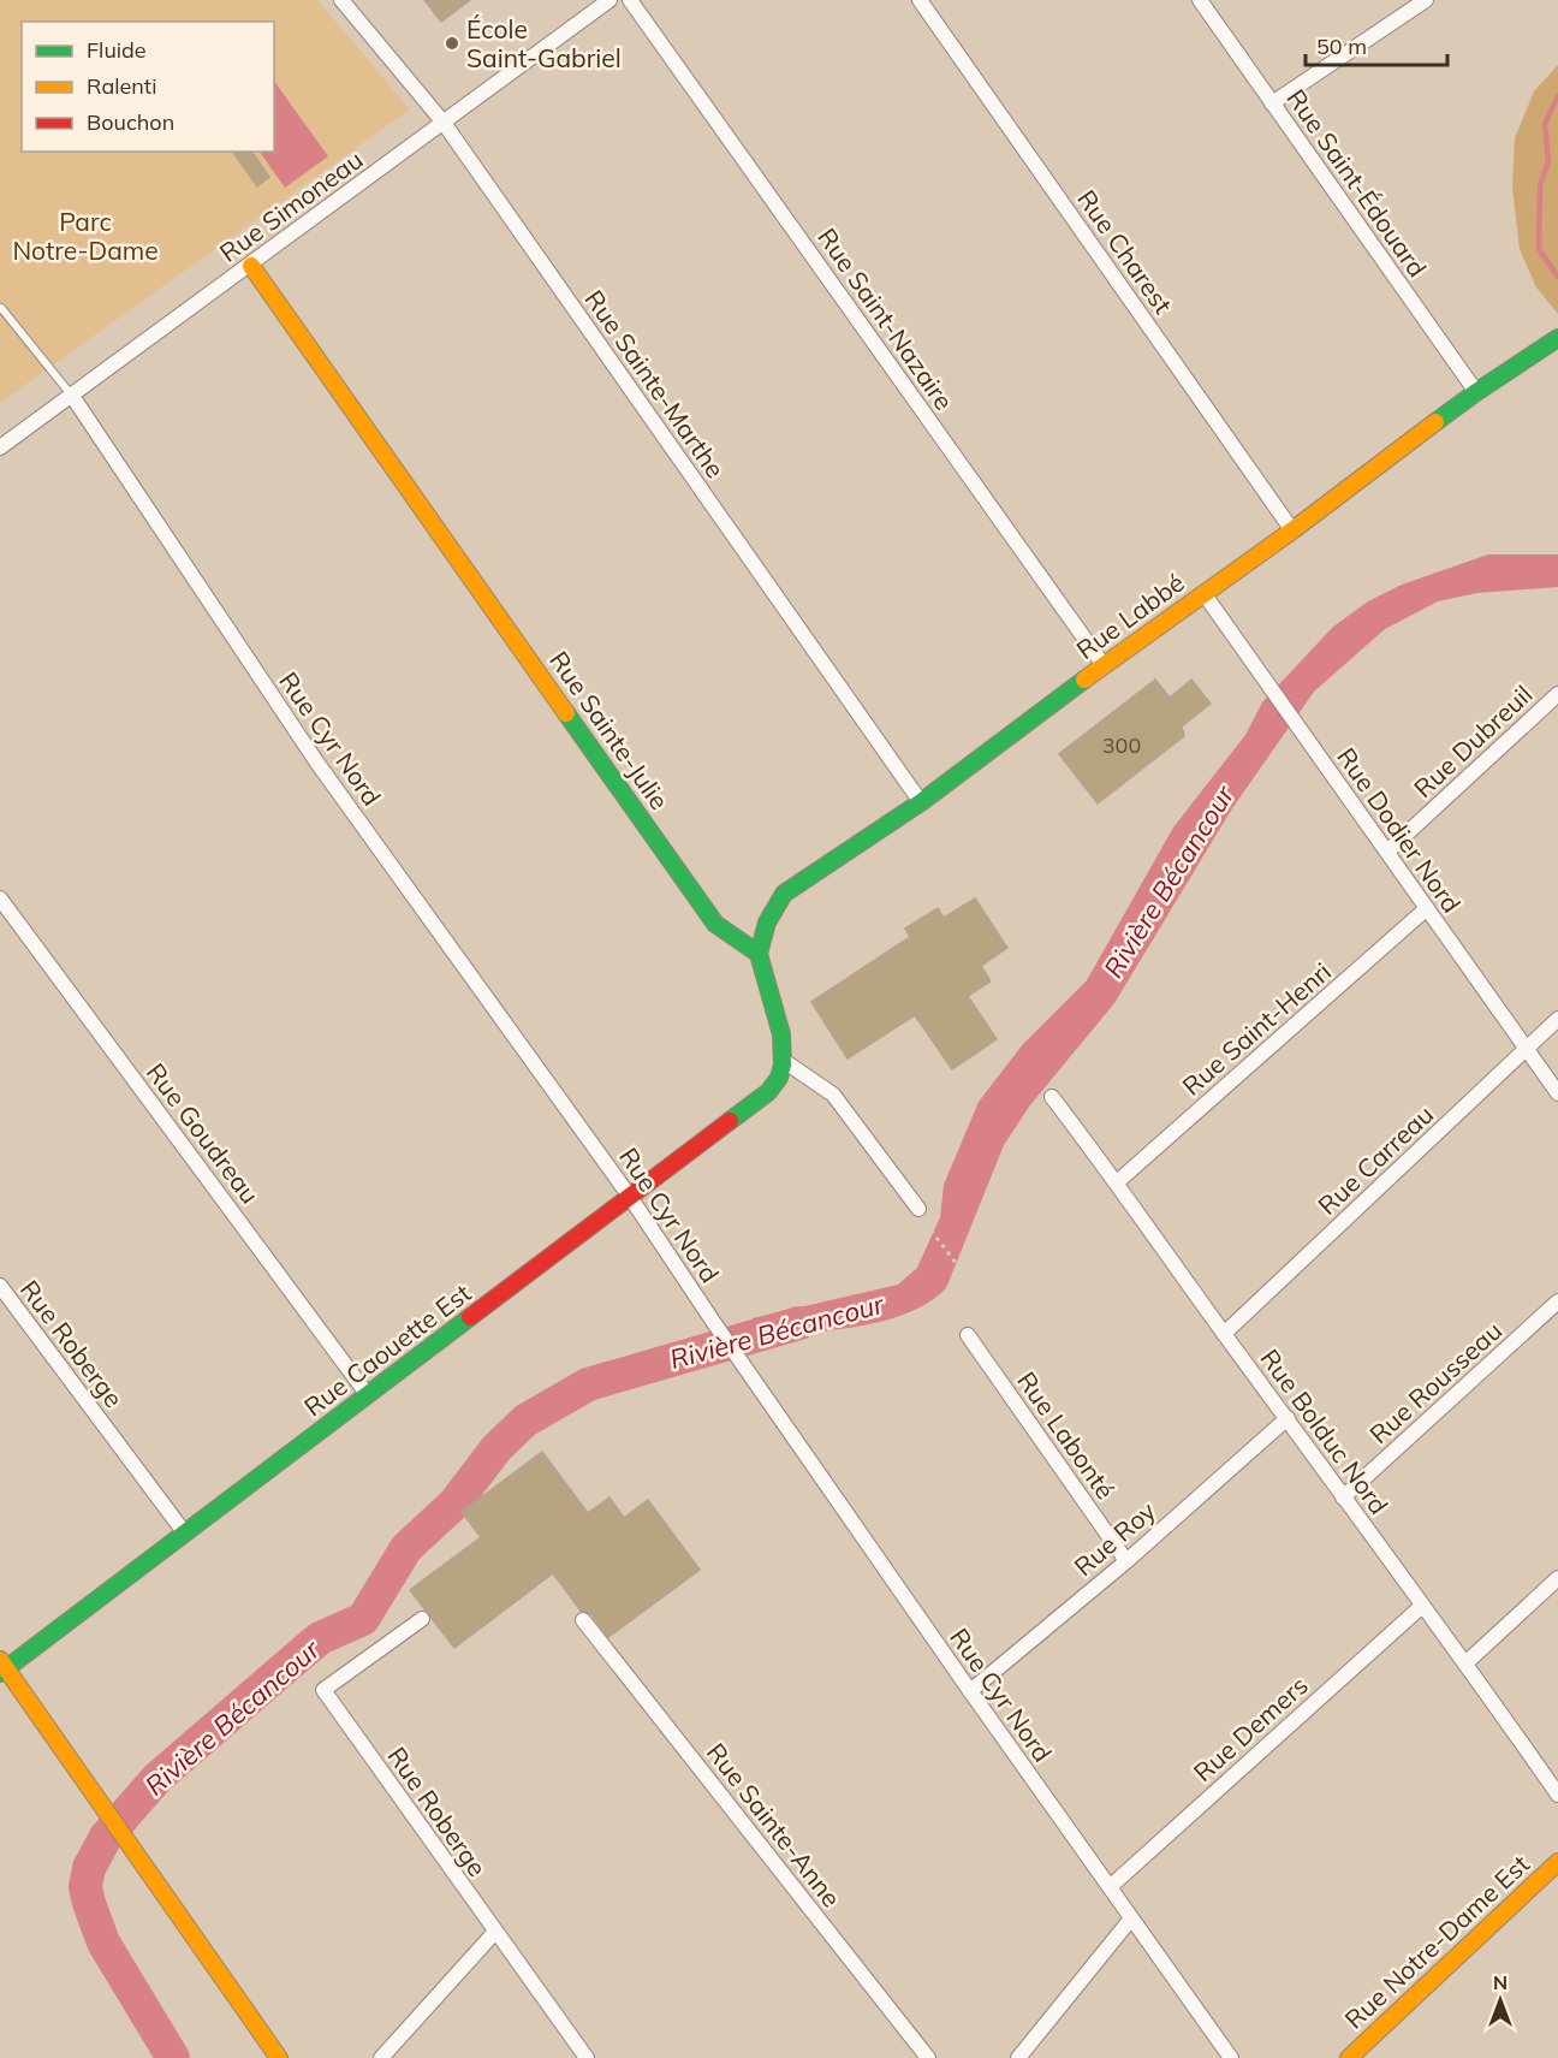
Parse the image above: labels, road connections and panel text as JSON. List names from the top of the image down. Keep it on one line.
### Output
{"streets":{"street":["Rue Saint-Édouard","Rue Simoneau","Rue Charest","Rue Saint-Nazaire","Rue Sainte-Marthe","Rue Labbé","Rue Sainte-Julie","Rue Cyr Nord","Rue Dubreuil","Rue Dodier Nord","Rue Saint-Henri","Rue Goudreau","Rue Carreau","Rue Roberge","Rue Caouette Est","Rue Rousseau","Rue Bolduc Nord","Rue Labonté","Rue Roy","Rue Demers","Rue Sainte-Anne","Rue Notre-Dame Est"]},"crossings":[["Rue Saint-Édouard","Rue Labbé"],["Rue Simoneau","Rue Sainte-Marthe"],["Rue Simoneau","Rue Sainte-Julie"],["Rue Simoneau","Rue Cyr Nord"],["Rue Charest","Rue Labbé"],["Rue Saint-Nazaire","Rue Labbé"],["Rue Sainte-Marthe","Rue Labbé"],["Rue Labbé","Rue Sainte-Julie"],["Rue Labbé","Rue Dodier Nord"],["Rue Cyr Nord","Rue Caouette Est"],["Rue Cyr Nord","Rue Roy"],["Rue Cyr Nord","Rue Demers"],["Rue Dubreuil","Rue Dodier Nord"],["Rue Dodier Nord","Rue Saint-Henri"],["Rue Dodier Nord","Rue Carreau"],["Rue Saint-Henri","Rue Bolduc Nord"],["Rue Goudreau","Rue Caouette Est"],["Rue Carreau","Rue Bolduc Nord"],["Rue Roberge","Rue Caouette Est"],["Rue Rousseau","Rue Bolduc Nord"],["Rue Bolduc Nord","Rue Roy"],["Rue Bolduc Nord","Rue Demers"],["Rue Labonté","Rue Roy"]],"water":["Rivière Bécancour"],"parks":["Parc Notre-Dame"],"places":["École Saint-Gabriel"],"house_numbers":["300"],"legend":["Fluide","Ralenti","Bouchon"],"scale_bar":"50 m","north":"top"}
